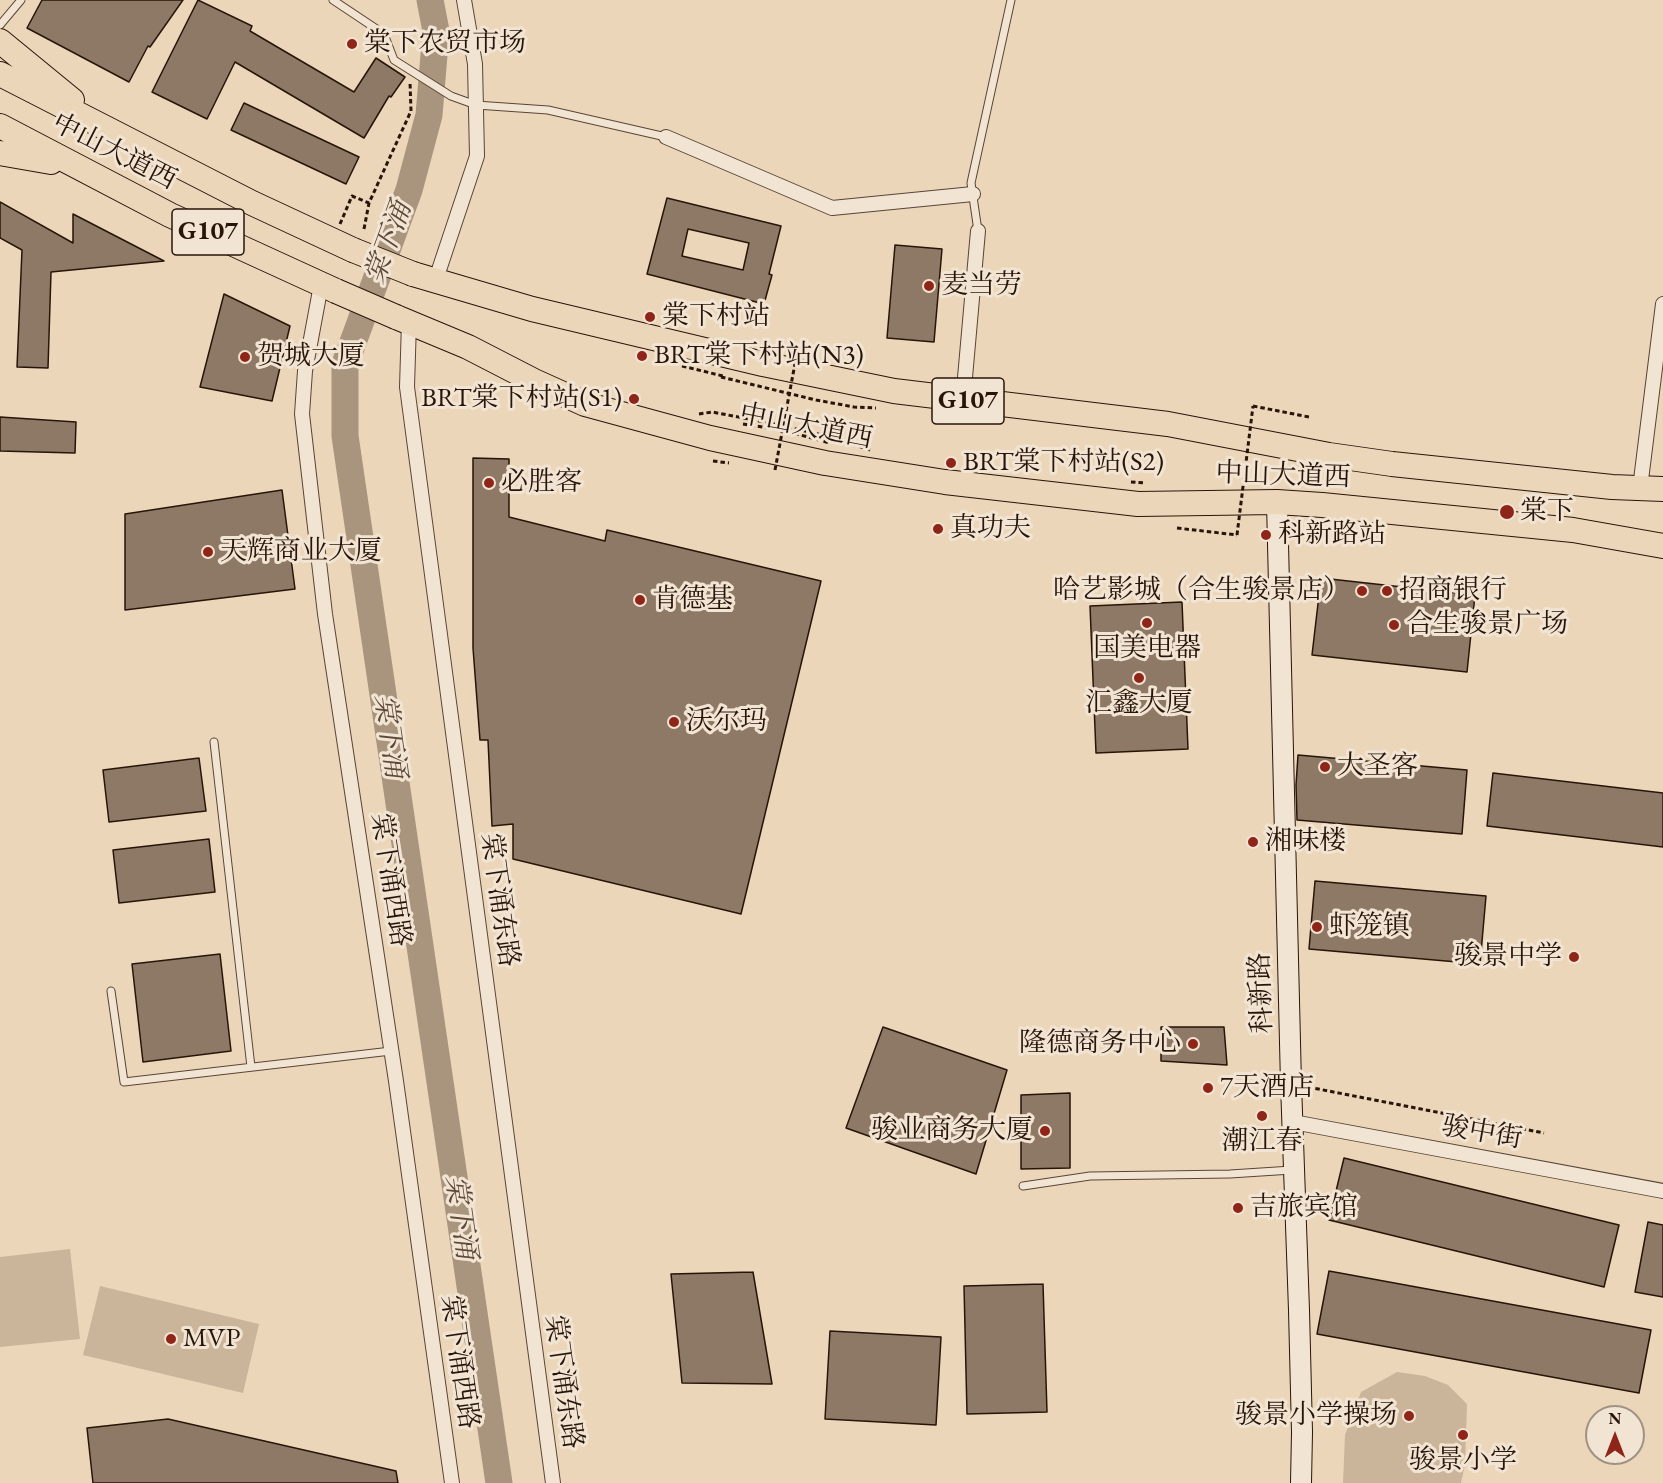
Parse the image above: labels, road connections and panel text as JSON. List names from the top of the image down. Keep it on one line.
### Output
{"streets":{"highway":["中山大道西","G107"],"street":["棠下涌西路","棠下涌东路","科新路","骏中街"]},"crossings":[["中山大道西","棠下涌西路"],["中山大道西","棠下涌东路"],["中山大道西","科新路"],["科新路","骏中街"]],"water":["棠下涌"],"places":["棠下农贸市场","麦当劳","棠下村站","BRT棠下村站(N3)","贺城大厦","BRT棠下村站(S1)","BRT棠下村站(S2)","必胜客","棠下","真功夫","科新路站","天辉商业大厦","哈艺影城（合生骏景店）","招商银行","肯德基","国美电器","合生骏景广场","汇鑫大厦","沃尔玛","大圣客","湘味楼","虾笼镇","骏景中学","隆德商务中心","7天酒店","潮江春","骏业商务大厦","吉旅宾馆","MVP","骏景小学操场","骏景小学"],"north":"top"}
